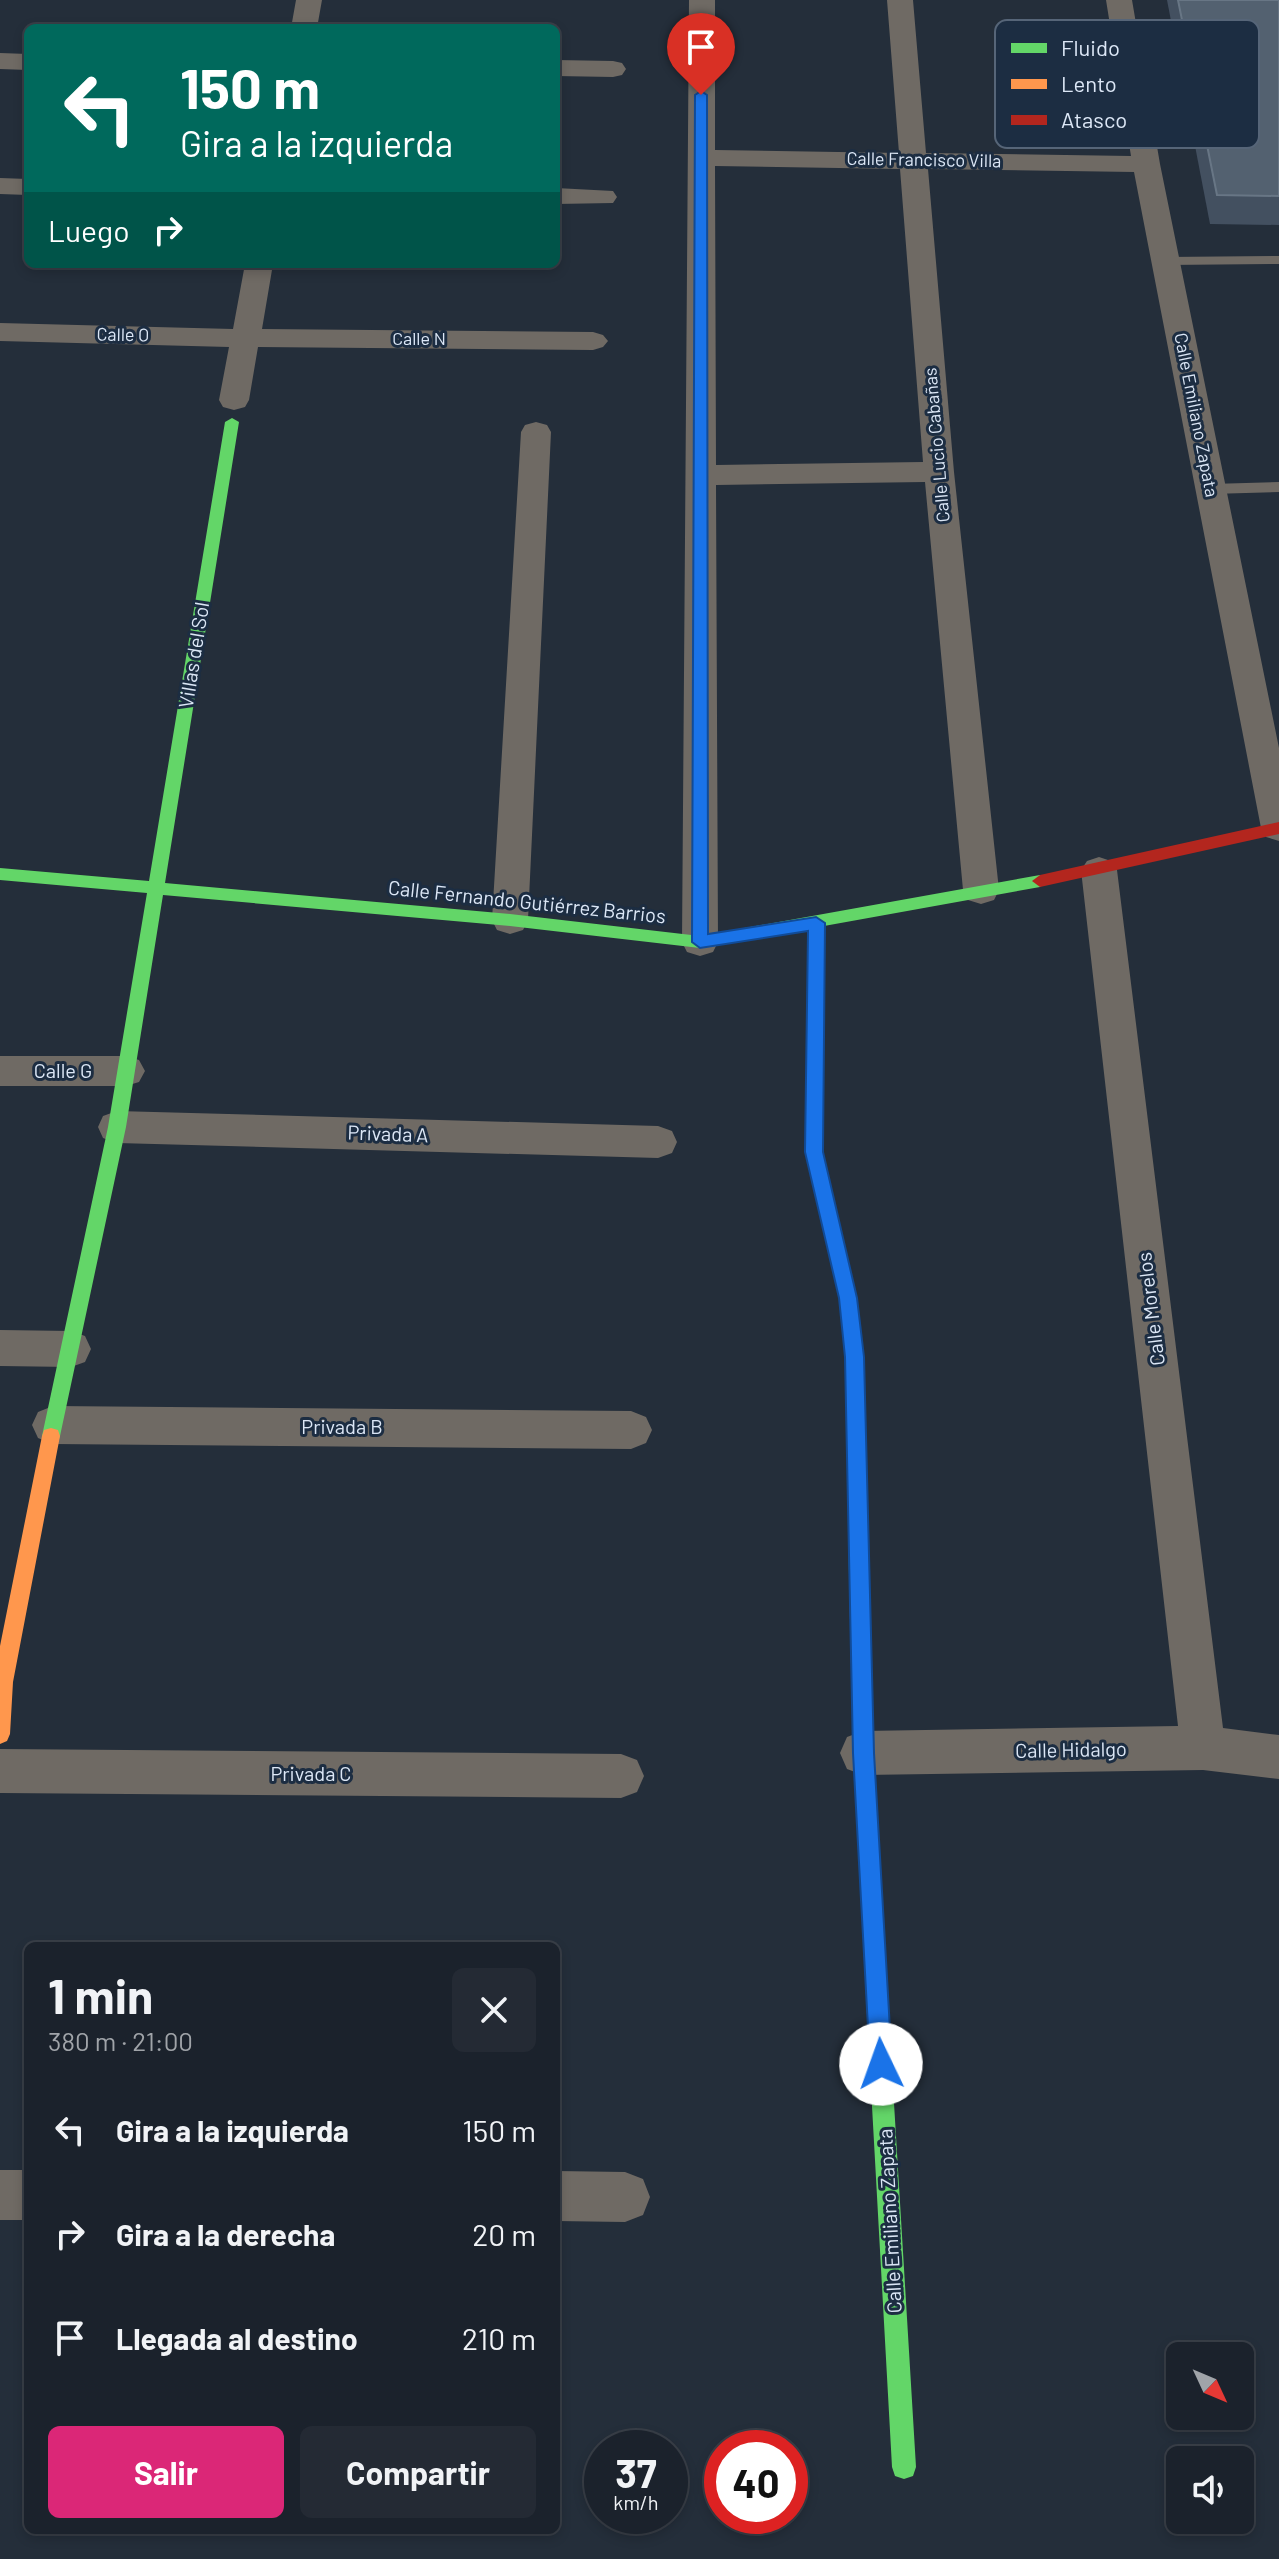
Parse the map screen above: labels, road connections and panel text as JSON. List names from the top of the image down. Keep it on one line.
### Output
{"streets":{"street":["Calle Francisco Villa","Calle O","Calle N","Calle Emiliano Zapata","Calle Lucio Cabañas","Villas del Sol","Calle Fernando Gutiérrez Barrios","Calle G","Privada A","Calle Morelos","Privada B","Calle Hidalgo","Privada C"]},"crossings":[["Calle Francisco Villa","Calle Emiliano Zapata"],["Calle Francisco Villa","Calle Lucio Cabañas"],["Calle O","Calle N"],["Calle O","Villas del Sol"],["Calle N","Villas del Sol"],["Calle Emiliano Zapata","Calle Fernando Gutiérrez Barrios"],["Calle Emiliano Zapata","Calle Hidalgo"],["Calle Lucio Cabañas","Calle Fernando Gutiérrez Barrios"],["Villas del Sol","Calle Fernando Gutiérrez Barrios"],["Villas del Sol","Calle G"],["Villas del Sol","Privada A"],["Villas del Sol","Privada B"],["Calle Fernando Gutiérrez Barrios","Calle Morelos"],["Calle Morelos","Calle Hidalgo"]],"legend":["Fluido","Lento","Atasco"],"north":"bottom right","page":{"turn":["150 m","Gira a la izquierda"],"then":"Luego","heading":["1 min","380 m · 21:00"],"list":[{"name":"Gira a la izquierda","value":"150 m"},{"name":"Gira a la derecha","value":"20 m"},{"name":"Llegada al destino","value":"210 m"}],"buttons":["Salir","Compartir"],"speed":"37 km/h","limit":"40"}}
